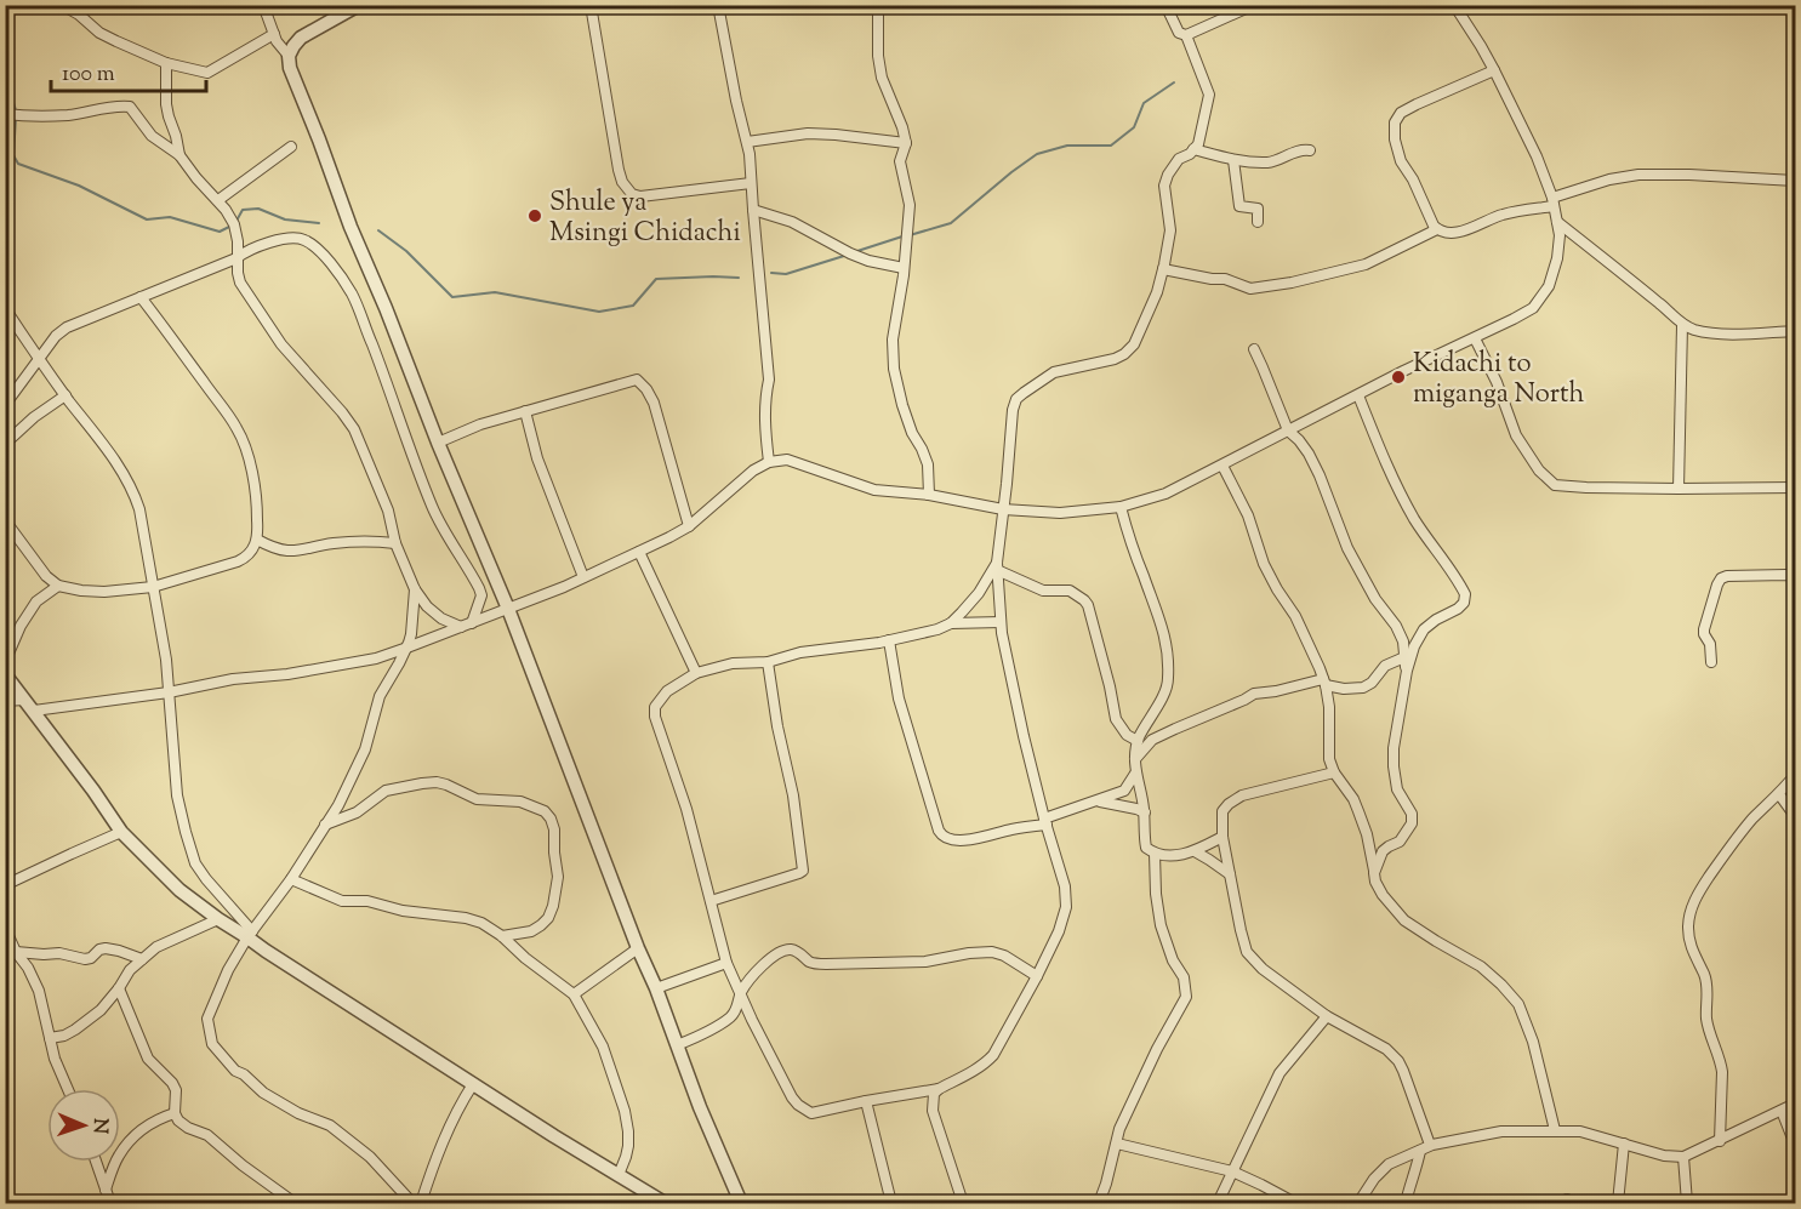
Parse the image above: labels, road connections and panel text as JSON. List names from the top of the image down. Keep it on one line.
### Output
{"places":["Shule ya Msingi Chidachi","Kidachi to miganga North"],"scale_bar":"100 m","north":"right"}
